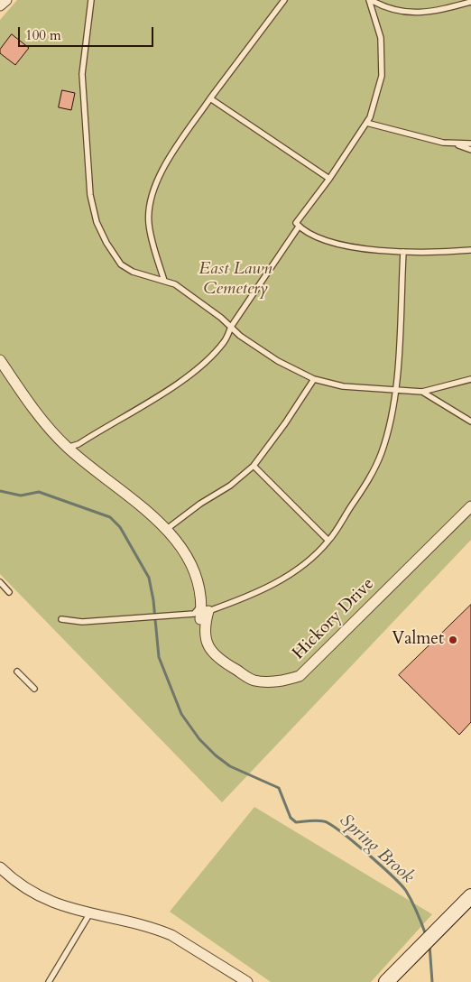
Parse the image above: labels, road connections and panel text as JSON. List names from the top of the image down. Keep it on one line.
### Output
{"streets":{"street":["Hickory Drive"]},"water":["Spring Brook"],"parks":["East Lawn Cemetery"],"places":["Valmet"],"scale_bar":"100 m"}
